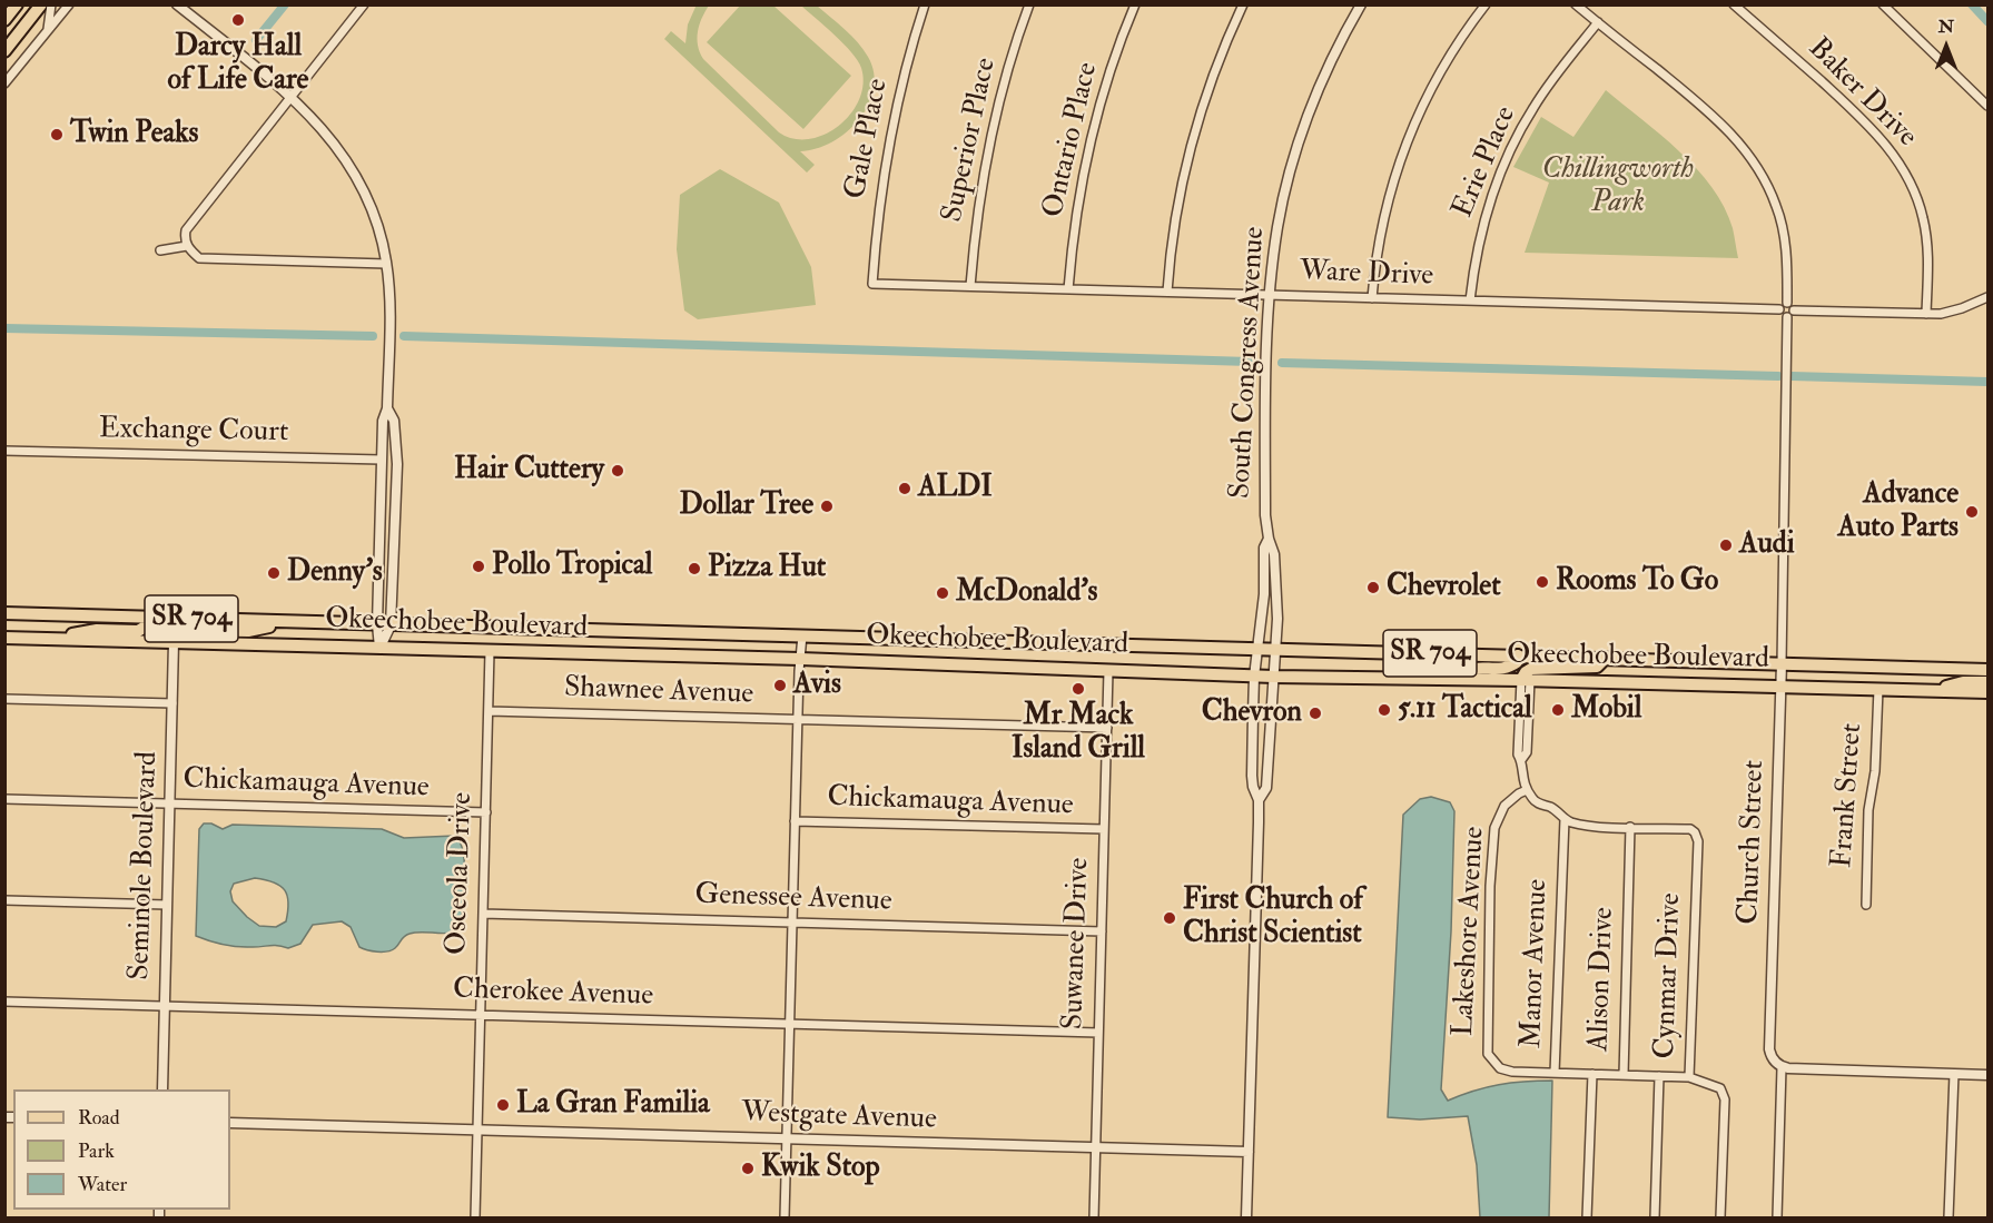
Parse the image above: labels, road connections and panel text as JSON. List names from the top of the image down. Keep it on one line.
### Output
{"streets":{"main road":["SR 704","Okeechobee Boulevard"],"street":["Baker Drive","Gale Place","Superior Place","Ontario Place","Erie Place","Ware Drive","South Congress Avenue","Exchange Court","Shawnee Avenue","Chickamauga Avenue","Frank Street","Church Street","Seminole Boulevard","Osceola Drive","Genessee Avenue","Lakeshore Avenue","Suwanee Drive","Manor Avenue","Cynmar Drive","Alison Drive","Cherokee Avenue","Westgate Avenue"]},"crossings":[["Gale Place","Ware Drive"],["Superior Place","Ware Drive"],["Ontario Place","Ware Drive"],["Erie Place","Ware Drive"],["Ware Drive","South Congress Avenue"],["South Congress Avenue","Okeechobee Boulevard"],["Okeechobee Boulevard","Frank Street"],["Okeechobee Boulevard","Church Street"],["Okeechobee Boulevard","Seminole Boulevard"],["Okeechobee Boulevard","Osceola Drive"],["Okeechobee Boulevard","Suwanee Drive"],["Shawnee Avenue","Osceola Drive"],["Shawnee Avenue","Suwanee Drive"],["Chickamauga Avenue","Seminole Boulevard"],["Chickamauga Avenue","Osceola Drive"],["Chickamauga Avenue","Suwanee Drive"],["Seminole Boulevard","Cherokee Avenue"],["Osceola Drive","Genessee Avenue"],["Osceola Drive","Cherokee Avenue"],["Osceola Drive","Westgate Avenue"],["Genessee Avenue","Suwanee Drive"],["Lakeshore Avenue","Manor Avenue"],["Suwanee Drive","Cherokee Avenue"],["Suwanee Drive","Westgate Avenue"],["Manor Avenue","Alison Drive"],["Cynmar Drive","Alison Drive"]],"parks":["Chillingworth Park"],"places":["Darcy Hall of Life Care","Twin Peaks","Hair Cuttery","ALDI","Dollar Tree","Advance Auto Parts","Audi","Pollo Tropical","Pizza Hut","Denny's","Rooms To Go","Chevrolet","McDonald's","Avis","Mr Mack Island Grill","5.11 Tactical","Mobil","Chevron","First Church of Christ Scientist","La Gran Familia","Kwik Stop"],"legend":["Road","Park","Water"],"north":"top"}
